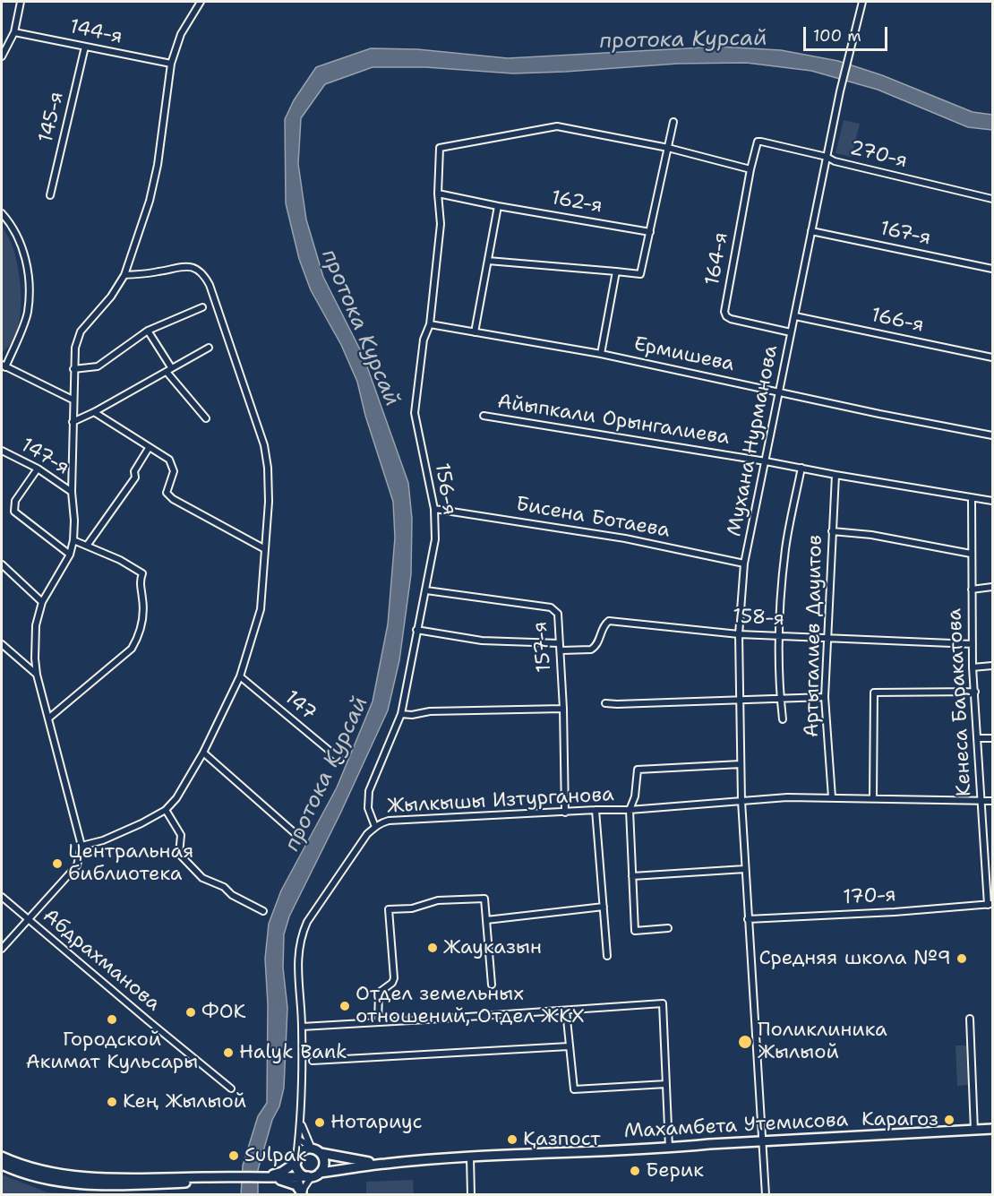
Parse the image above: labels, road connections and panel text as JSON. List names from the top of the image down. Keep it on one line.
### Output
{"streets":{"street":["144-я","145-я","270-я","162-я","167-я","164-я","166-я","Ермишева","Айыпкали Орынгалиева","Мухана Нурманова","147-я","156-я","Бисена Ботаева","158-я","Артыгалиев Дауитов","157-я","Кенеса Баракатова","147","Жылкышы Изтурганова","170-я","Абдрахманова","Махамбета Утемисова"]},"crossings":[["144-я","145-я"],["270-я","164-я"],["270-я","Мухана Нурманова"],["162-я","156-я"],["167-я","Мухана Нурманова"],["164-я","Мухана Нурманова"],["166-я","Мухана Нурманова"],["Ермишева","Мухана Нурманова"],["Ермишева","156-я"],["Айыпкали Орынгалиева","Мухана Нурманова"],["Айыпкали Орынгалиева","Артыгалиев Дауитов"],["Айыпкали Орынгалиева","Кенеса Баракатова"],["Мухана Нурманова","Бисена Ботаева"],["Мухана Нурманова","158-я"],["Мухана Нурманова","Жылкышы Изтурганова"],["Мухана Нурманова","170-я"],["Мухана Нурманова","Махамбета Утемисова"],["156-я","Бисена Ботаева"],["156-я","157-я"],["156-я","Жылкышы Изтурганова"],["158-я","Артыгалиев Дауитов"],["158-я","157-я"],["158-я","Кенеса Баракатова"],["Артыгалиев Дауитов","Жылкышы Изтурганова"],["157-я","Жылкышы Изтурганова"],["Кенеса Баракатова","Жылкышы Изтурганова"],["Кенеса Баракатова","170-я"]],"water":["протока Курсай"],"places":["Центральная библиотека","Жауказын","Средняя школа №9","Отдел земельных отношений, Отдел ЖКХ","ФОК","Городской Акимат Кульсары","Поликлиника Жылыой","Halyk Bank","Кең Жылыой","Карагоз","Нотариус","Қазпост","Sulpak","Берик"],"scale_bar":"100 m"}
